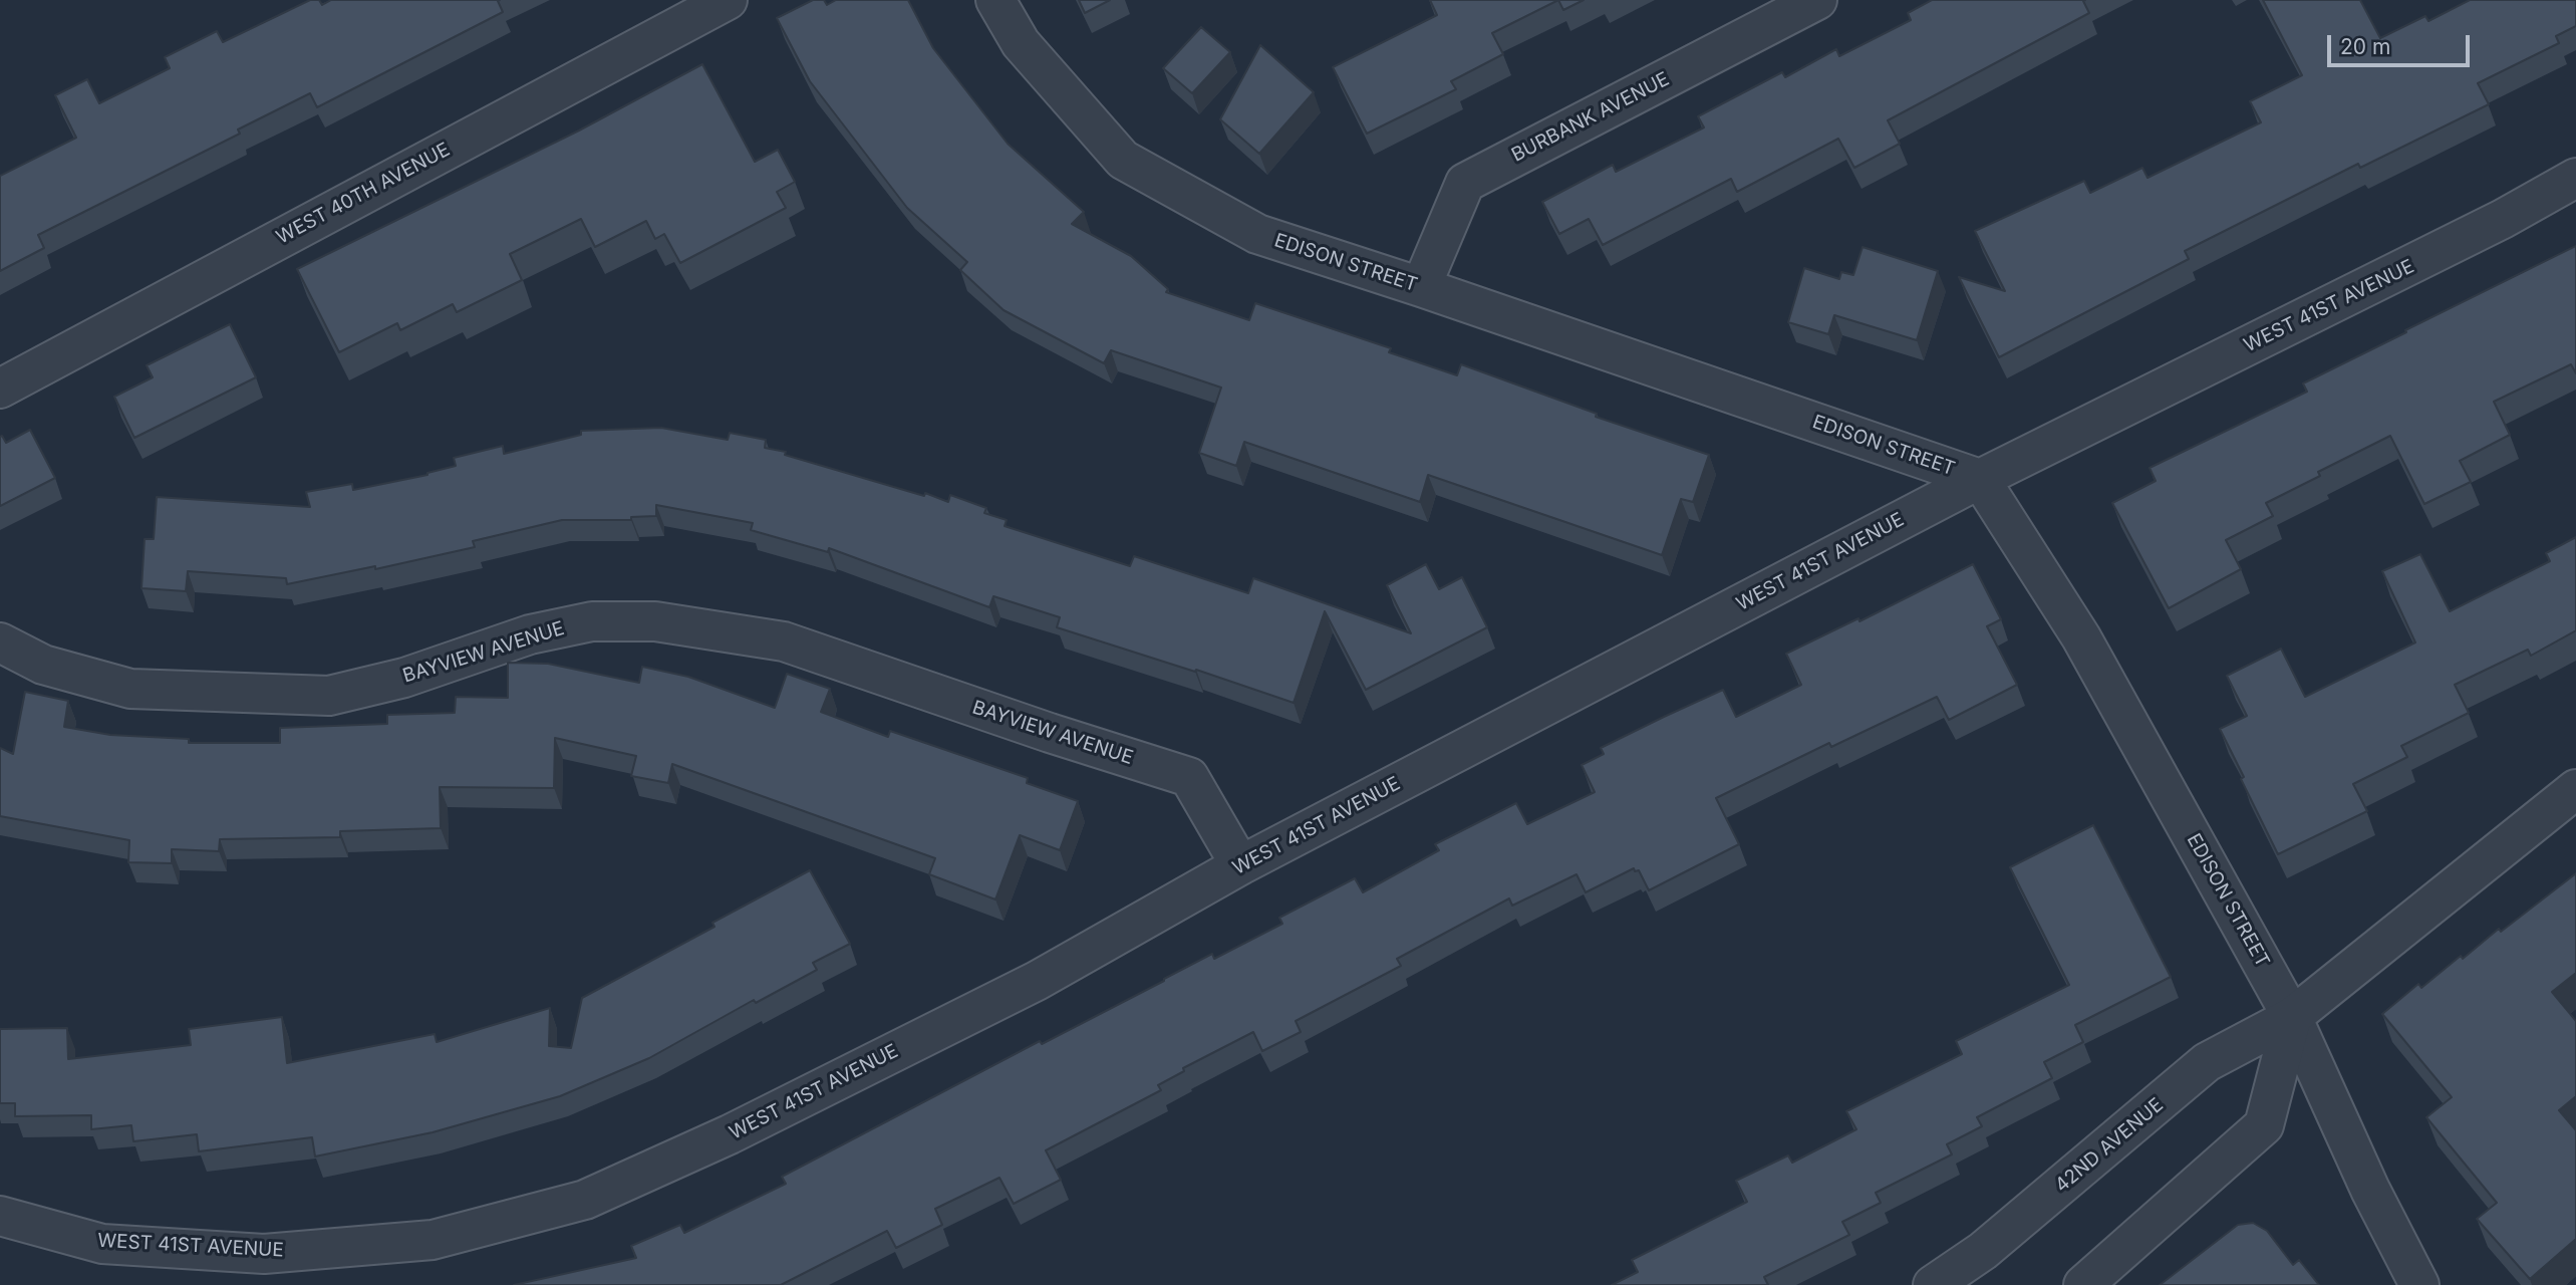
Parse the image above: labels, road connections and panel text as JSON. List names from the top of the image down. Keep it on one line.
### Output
{"streets":{"street":["BURBANK AVENUE","WEST 40TH AVENUE","EDISON STREET","WEST 41ST AVENUE","BAYVIEW AVENUE","42ND AVENUE"]},"crossings":[["BURBANK AVENUE","EDISON STREET"],["EDISON STREET","WEST 41ST AVENUE"],["EDISON STREET","42ND AVENUE"],["WEST 41ST AVENUE","BAYVIEW AVENUE"]],"scale_bar":"20 m"}
